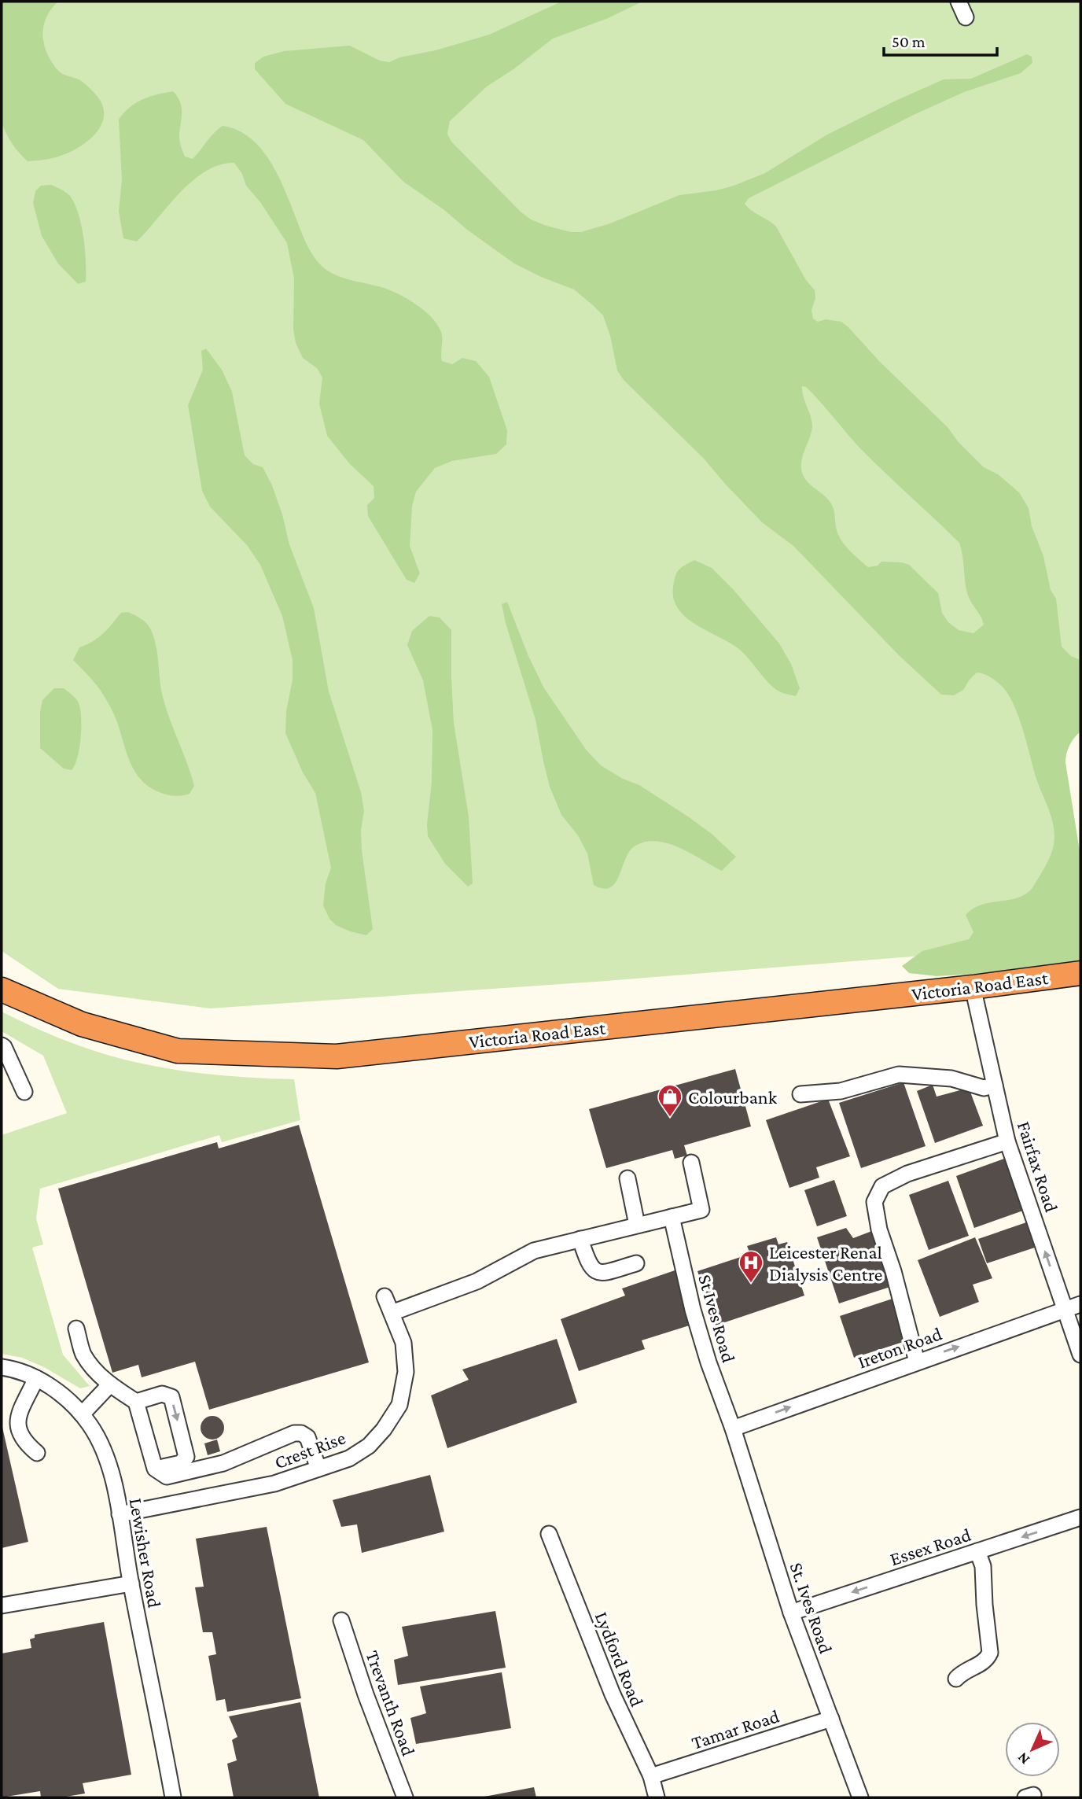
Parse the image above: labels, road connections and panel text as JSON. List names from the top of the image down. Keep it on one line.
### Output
{"streets":{"highway":["Victoria Road East"],"street":["Fairfax Road","St Ives Road","Ireton Road","Crest Rise","Essex Road","Lewisher Road","St. Ives Road","Lydford Road","Trevanth Road","Tamar Road"]},"crossings":[["Victoria Road East","Fairfax Road"],["Fairfax Road","Ireton Road"],["St Ives Road","Ireton Road"],["St Ives Road","St. Ives Road"],["Ireton Road","St. Ives Road"],["Crest Rise","Lewisher Road"],["Essex Road","St. Ives Road"],["St. Ives Road","Tamar Road"],["Lydford Road","Tamar Road"]],"one_way":["Fairfax Road","Ireton Road","Essex Road"],"places":{"shop":["Colourbank"],"hospital":["Leicester Renal Dialysis Centre"]},"scale_bar":"50 m","north":"bottom left"}
